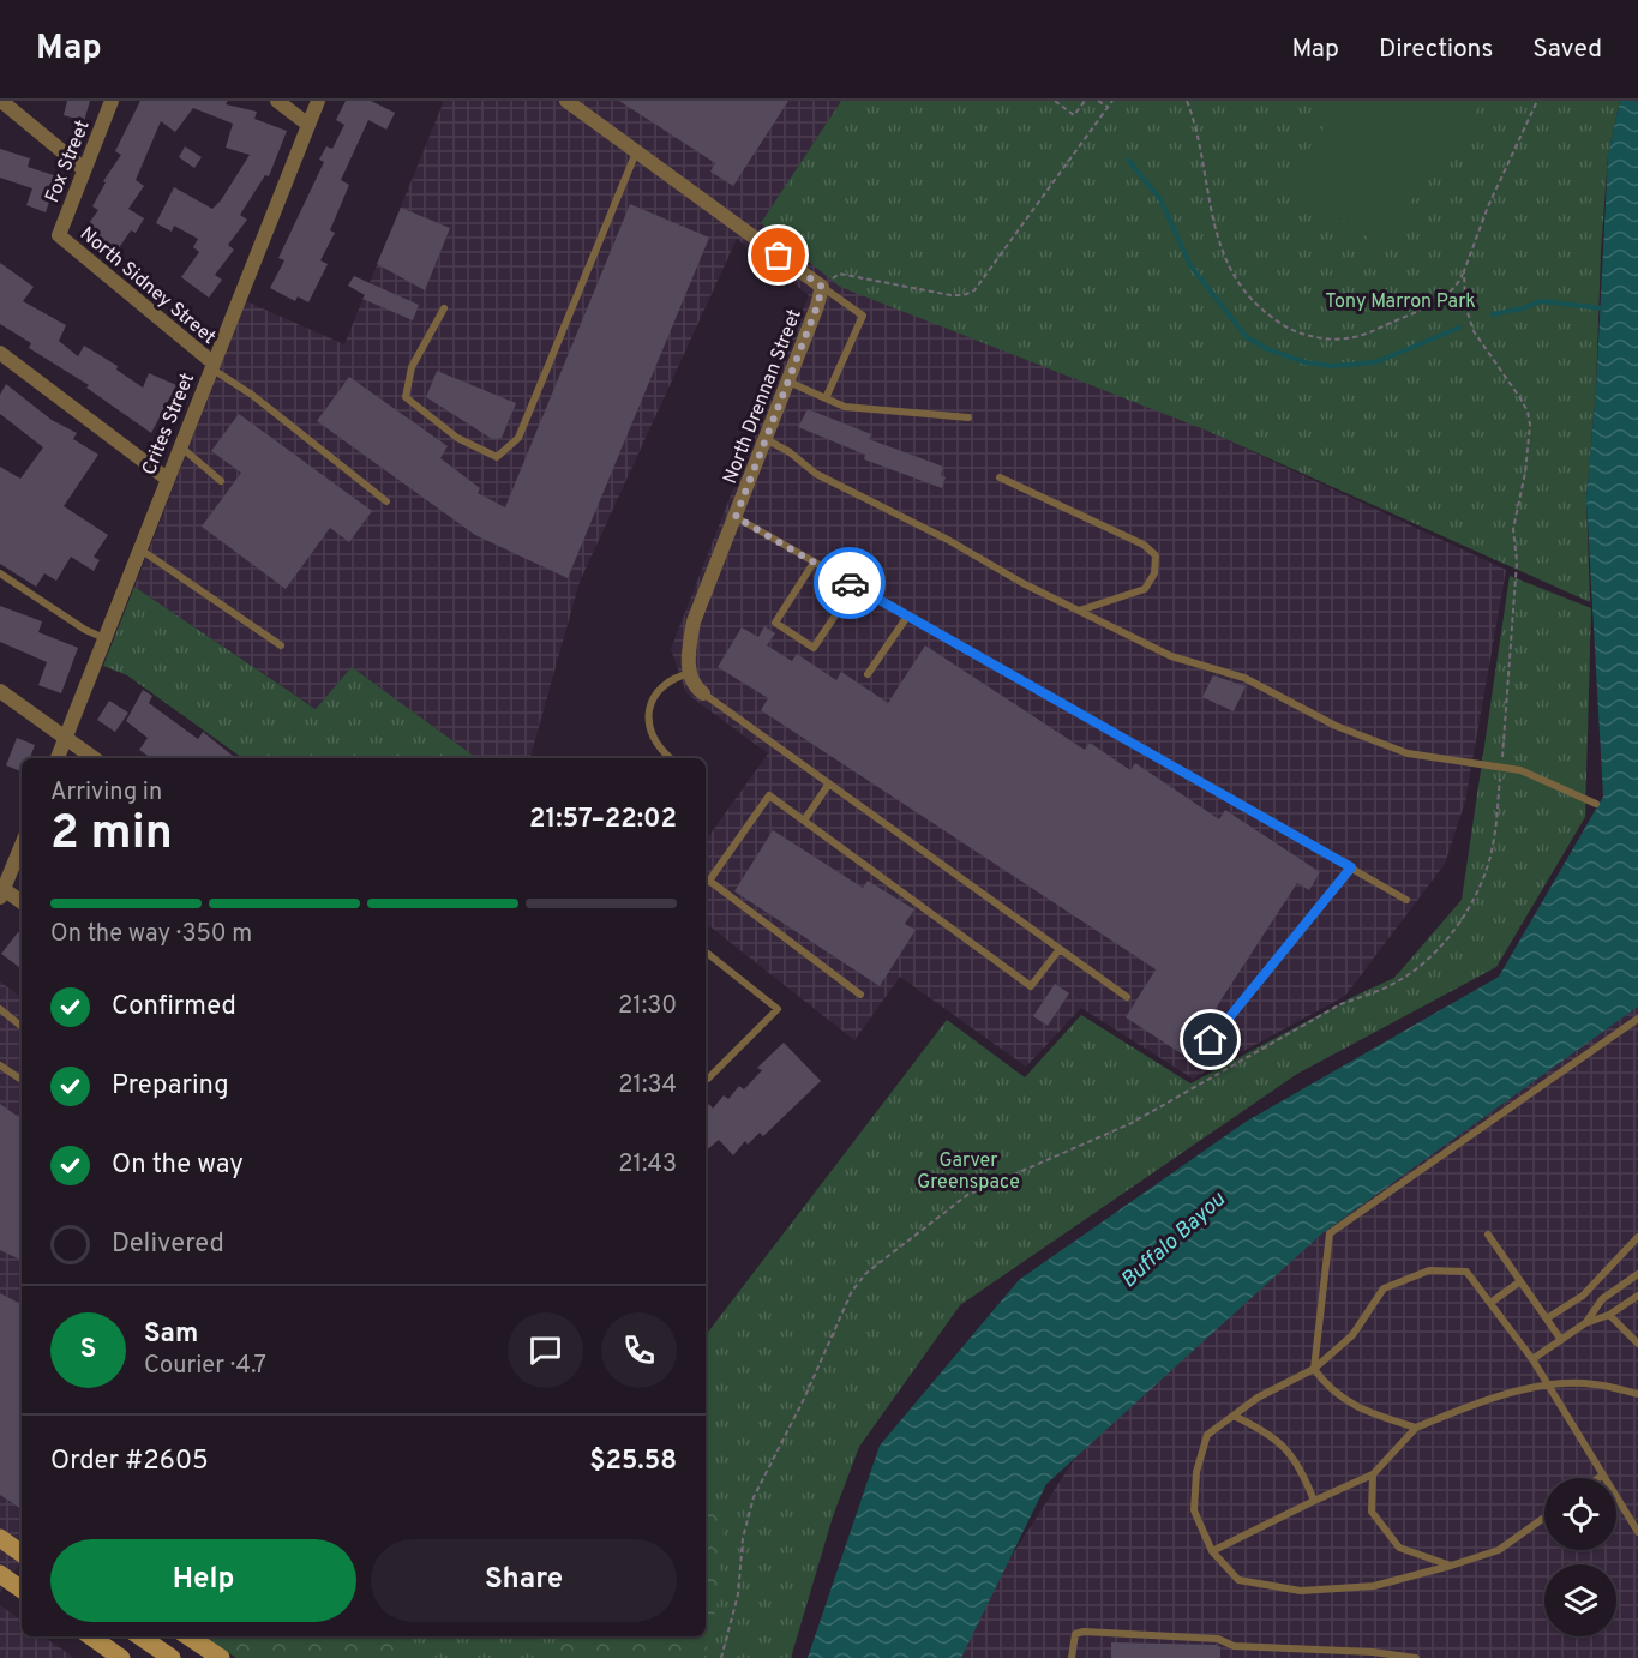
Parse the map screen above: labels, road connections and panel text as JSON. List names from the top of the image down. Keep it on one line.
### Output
{"streets":{"street":["Fox Street","North Sidney Street","North Drennan Street","Crites Street"]},"crossings":[["Fox Street","North Sidney Street"],["North Sidney Street","Crites Street"]],"water":["Buffalo Bayou"],"parks":["Tony Marron Park","Garver Greenspace"],"page":{"header":"Map","nav":["Map","Directions","Saved"],"heading":["2 min","Arriving in","21:57–22:02"],"panel":["Sam","Courier · 4.7","Order #2605","$25.58"],"bar":"On the way · 350 m","list":[["Confirmed","21:30"],["Preparing","21:34"],["On the way","21:43"],"Delivered"],"round":"S","buttons":["Help","Share"]}}
